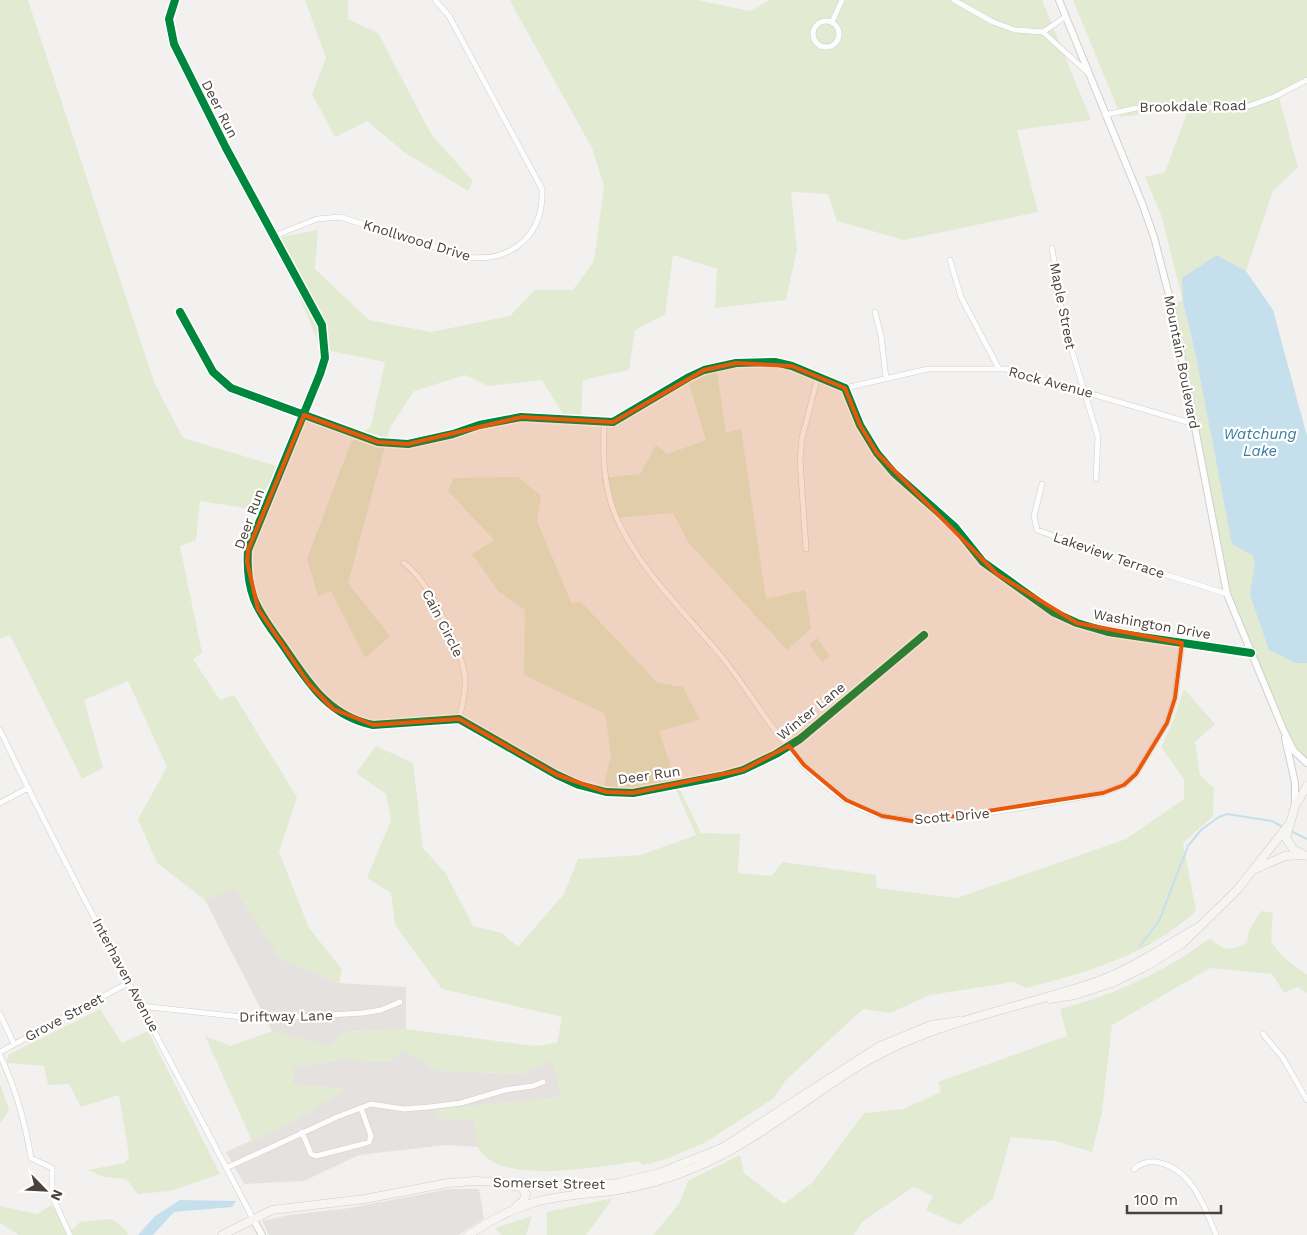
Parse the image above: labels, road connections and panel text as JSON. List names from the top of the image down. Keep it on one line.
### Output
{"streets":{"main road":["Somerset Street"],"street":["Brookdale Road","Deer Run","Knollwood Drive","Maple Street","Mountain Boulevard","Rock Avenue","Lakeview Terrace","Cain Circle","Washington Drive","Winter Lane","Scott Drive","Interhaven Avenue","Driftway Lane","Grove Street"]},"crossings":[["Brookdale Road","Mountain Boulevard"],["Deer Run","Knollwood Drive"],["Deer Run","Cain Circle"],["Deer Run","Winter Lane"],["Maple Street","Rock Avenue"],["Mountain Boulevard","Rock Avenue"],["Mountain Boulevard","Lakeview Terrace"],["Mountain Boulevard","Washington Drive"],["Mountain Boulevard","Somerset Street"],["Rock Avenue","Washington Drive"],["Washington Drive","Scott Drive"],["Winter Lane","Scott Drive"],["Interhaven Avenue","Driftway Lane"],["Interhaven Avenue","Grove Street"],["Interhaven Avenue","Somerset Street"]],"water":["Watchung Lake"],"scale_bar":"100 m","north":"bottom right"}
